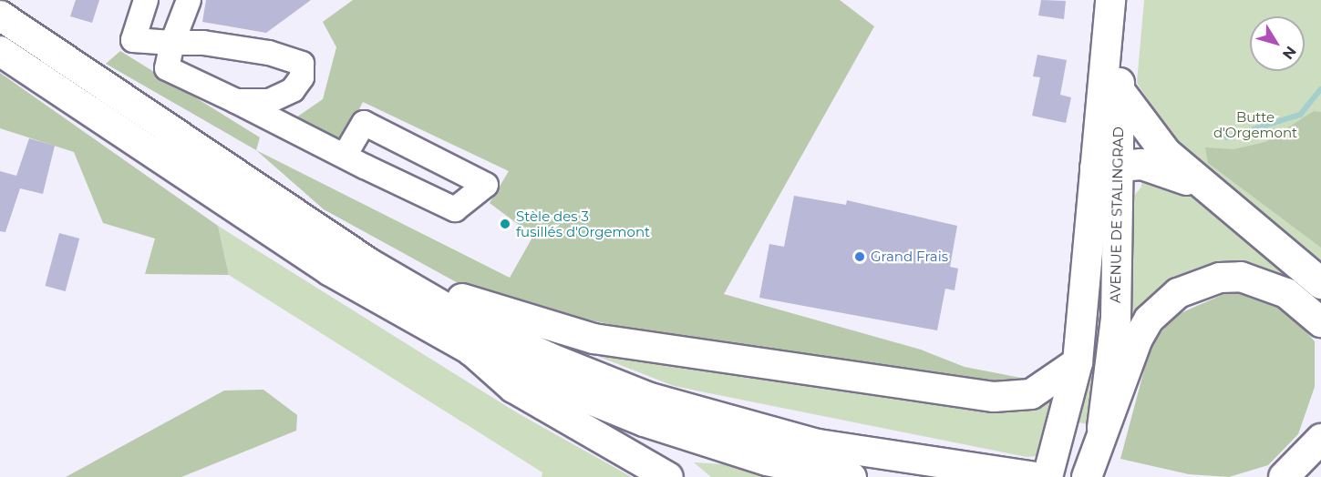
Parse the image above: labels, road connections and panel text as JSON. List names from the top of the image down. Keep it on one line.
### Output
{"streets":{"main road":["AVENUE DE STALINGRAD"]},"parks":["Butte d'Orgemont"],"places":["Stèle des 3 fusillés d'Orgemont","Grand Frais"],"north":"bottom right"}
